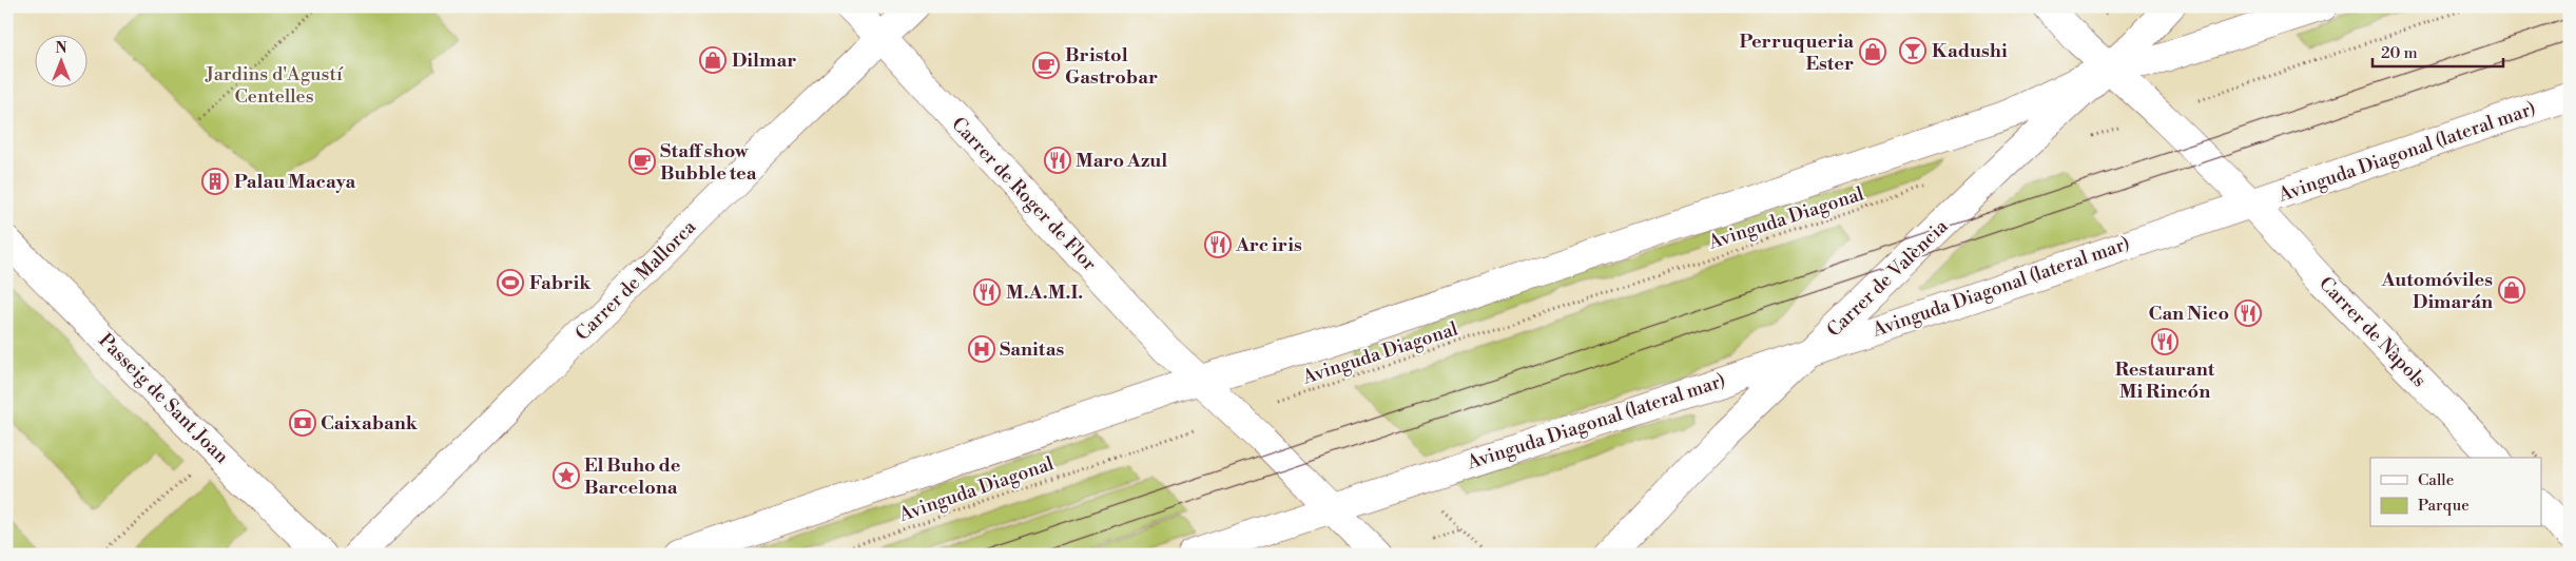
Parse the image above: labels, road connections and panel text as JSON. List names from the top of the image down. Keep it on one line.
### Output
{"streets":{"street":["Avinguda Diagonal (lateral mar)","Carrer de Roger de Flor","Carrer de València","Carrer de Mallorca","Carrer de Nàpols","Passeig de Sant Joan"],"path":["Avinguda Diagonal"]},"crossings":[["Avinguda Diagonal (lateral mar)","Carrer de Roger de Flor"],["Avinguda Diagonal (lateral mar)","Carrer de València"],["Avinguda Diagonal (lateral mar)","Carrer de Nàpols"],["Carrer de Roger de Flor","Avinguda Diagonal"],["Carrer de Roger de Flor","Carrer de Mallorca"],["Carrer de València","Carrer de Nàpols"]],"parks":["Jardins d'Agustí Centelles"],"places":{"bar":["Kadushi"],"shop":["Perruqueria Ester","Dilmar","Automóviles Dimarán"],"cafe":["Bristol Gastrobar","Staff show Bubble tea"],"restaurant":["Maro Azul","Arc iris","M.A.M.I.","Can Nico","Restaurant Mi Rincón"],"building":["Palau Macaya"],"sports":["Fabrik"],"hospital":["Sanitas"],"bank":["Caixabank"],"place":["El Buho de Barcelona"]},"legend":["Calle","Parque"],"scale_bar":"20 m","north":"top"}
